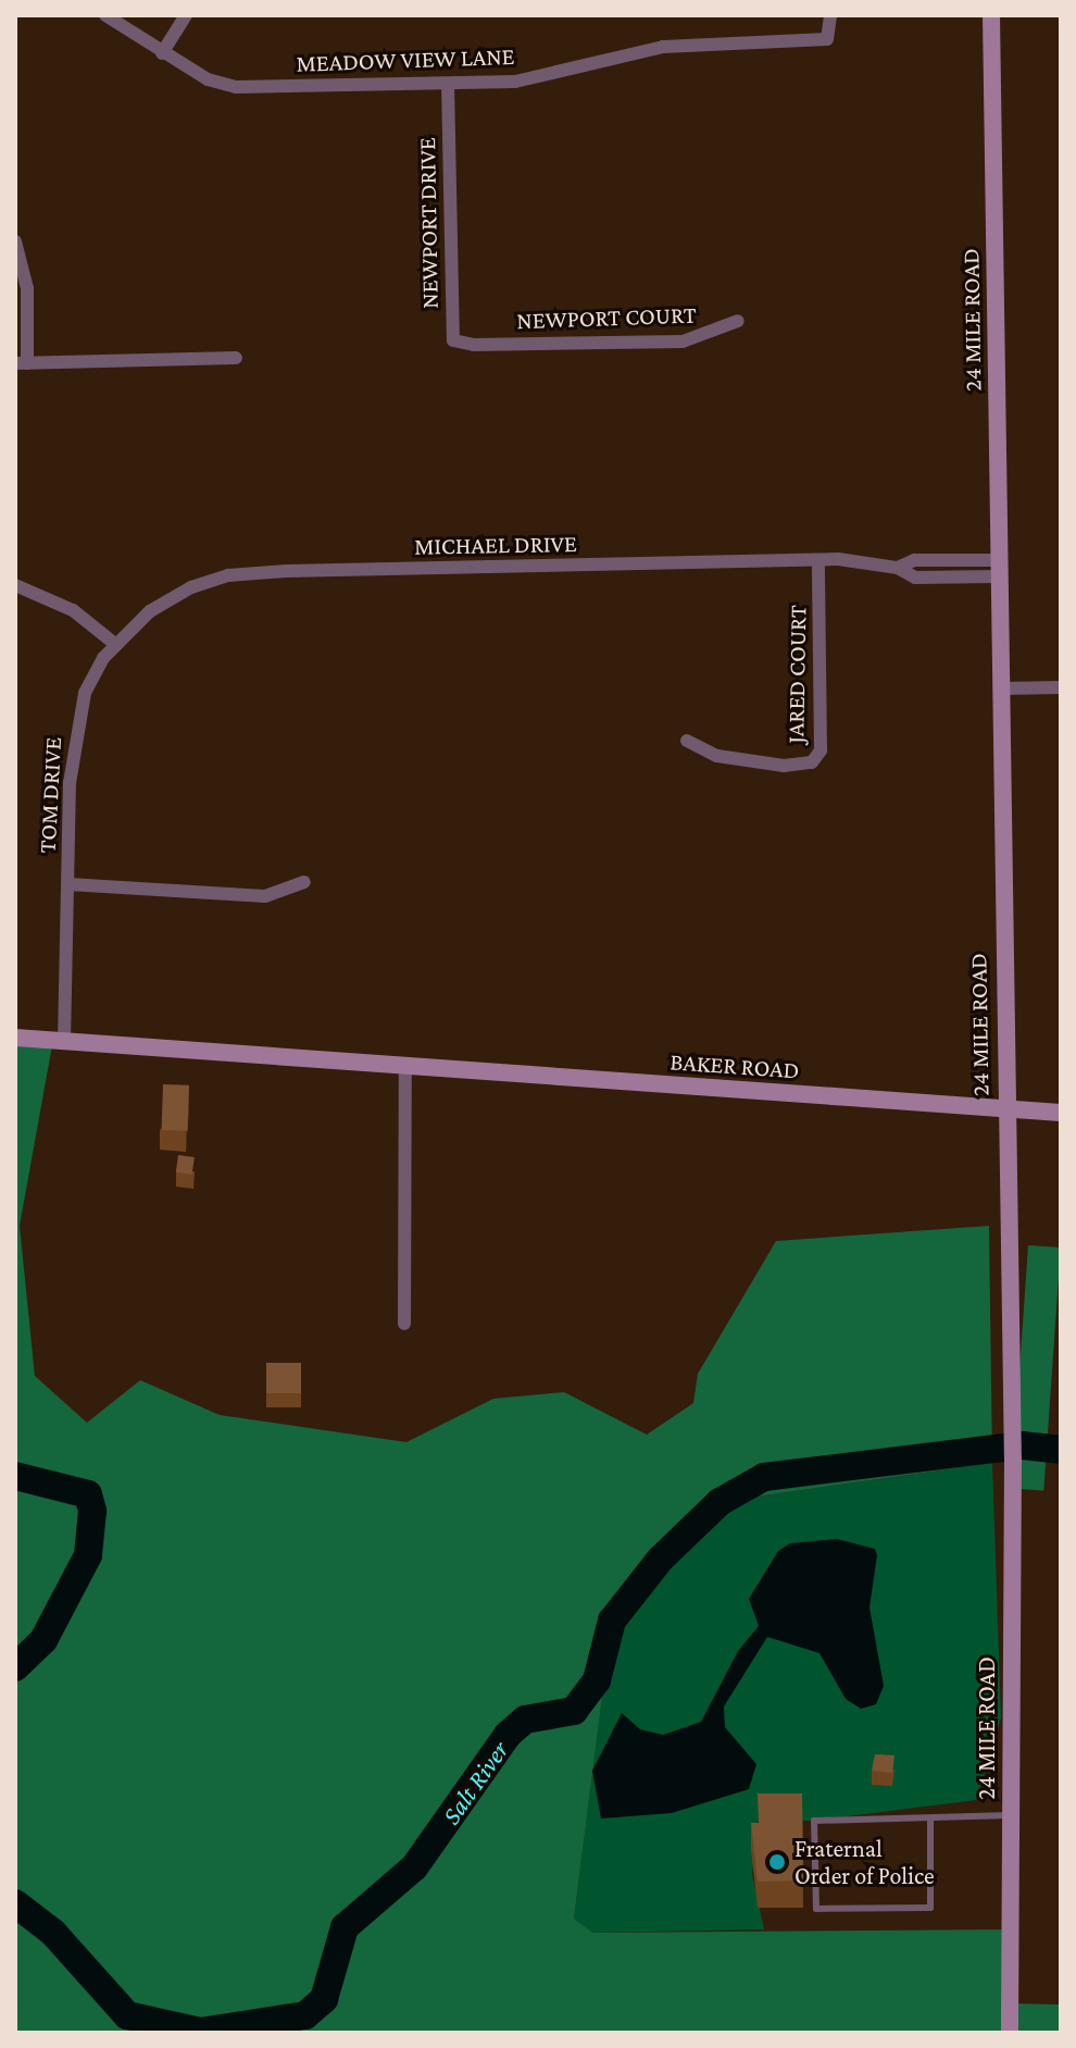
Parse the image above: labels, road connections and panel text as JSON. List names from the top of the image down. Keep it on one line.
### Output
{"streets":{"street":["MEADOW VIEW LANE","NEWPORT DRIVE","NEWPORT COURT","24 MILE ROAD","MICHAEL DRIVE","JARED COURT","TOM DRIVE","BAKER ROAD"]},"crossings":[["MEADOW VIEW LANE","NEWPORT DRIVE"],["NEWPORT DRIVE","NEWPORT COURT"],["24 MILE ROAD","MICHAEL DRIVE"],["24 MILE ROAD","BAKER ROAD"],["MICHAEL DRIVE","JARED COURT"],["MICHAEL DRIVE","TOM DRIVE"],["TOM DRIVE","BAKER ROAD"]],"water":["Salt River"],"places":["Fraternal Order of Police"]}
